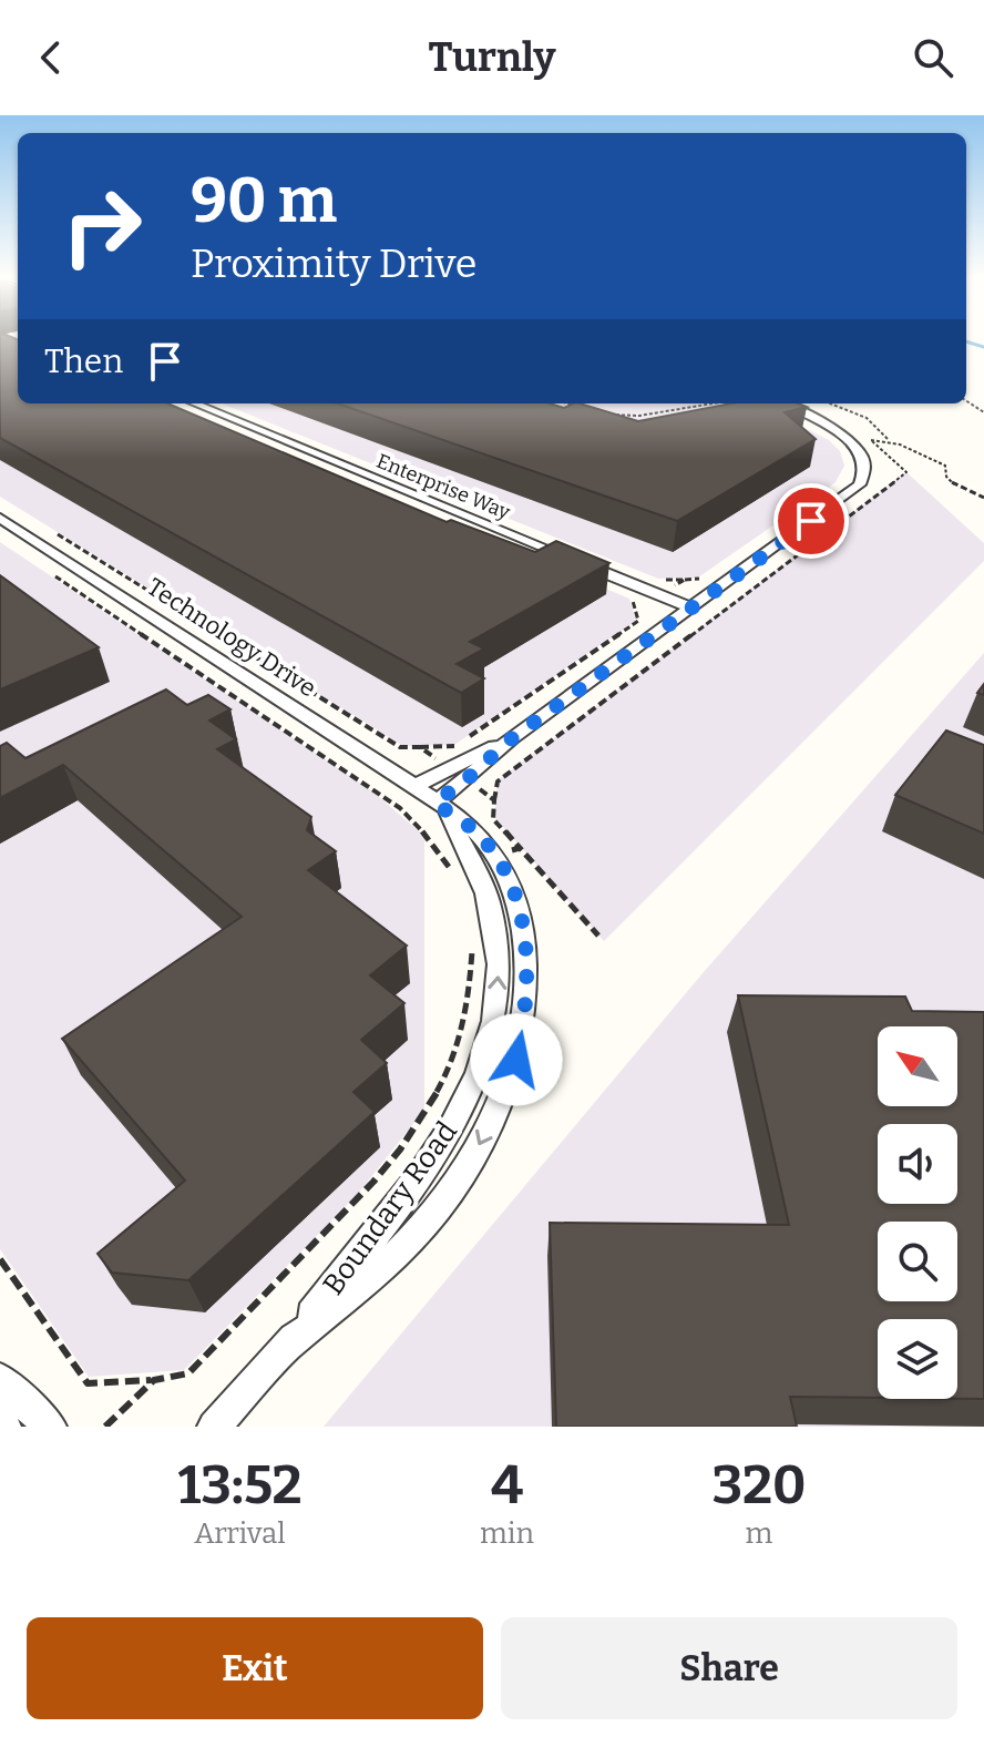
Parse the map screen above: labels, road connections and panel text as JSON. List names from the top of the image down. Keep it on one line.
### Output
{"streets":{"street":["Enterprise Way","Technology Drive","Boundary Road"]},"crossings":[["Technology Drive","Boundary Road"]],"north":"top left","page":{"header":"Turnly","turn":["90 m","Proximity Drive"],"then":"Then","eta":["13:52","Arrival","4","min","320","m"],"buttons":["Exit","Share"]}}
